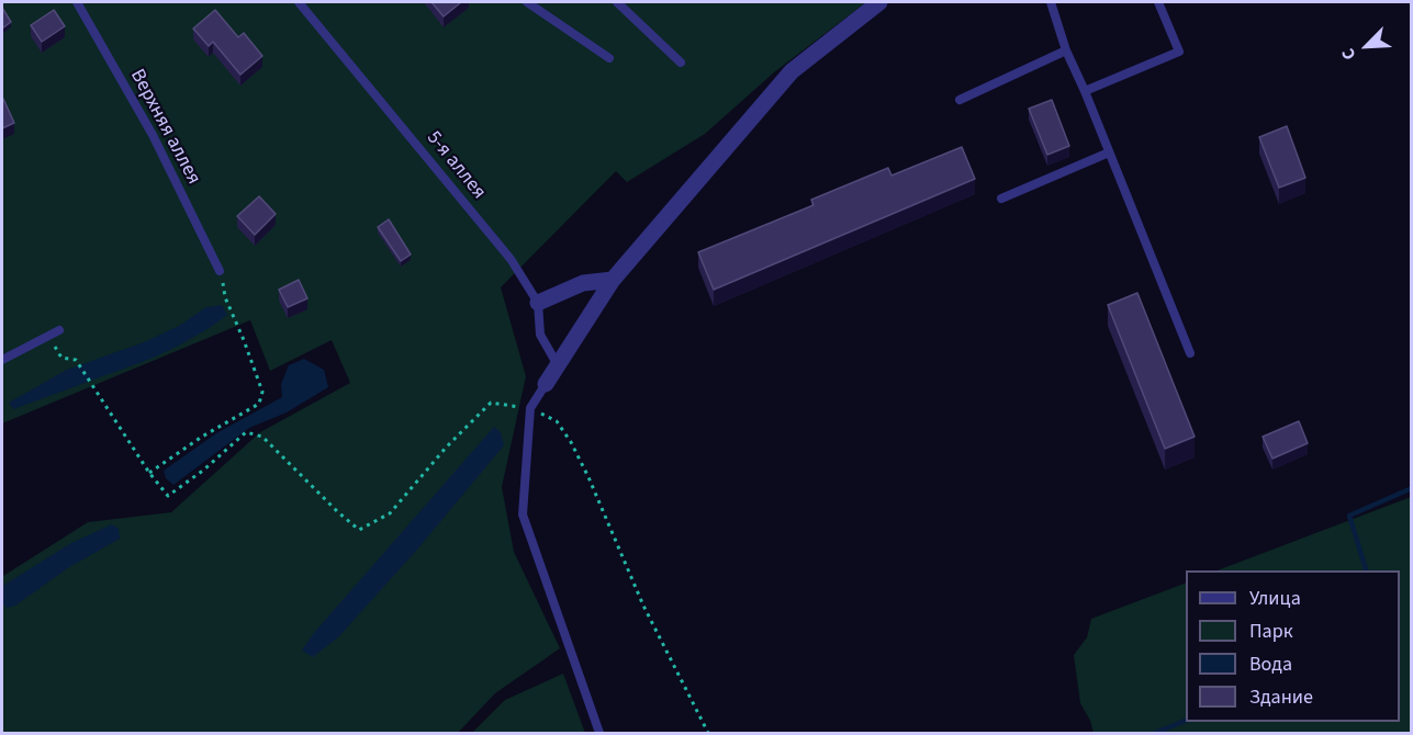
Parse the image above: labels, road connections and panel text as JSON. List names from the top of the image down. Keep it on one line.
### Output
{"streets":{"lane":["Верхняя аллея","5-я аллея"]},"legend":["Улица","Парк","Вода","Здание"],"north":"bottom left"}
